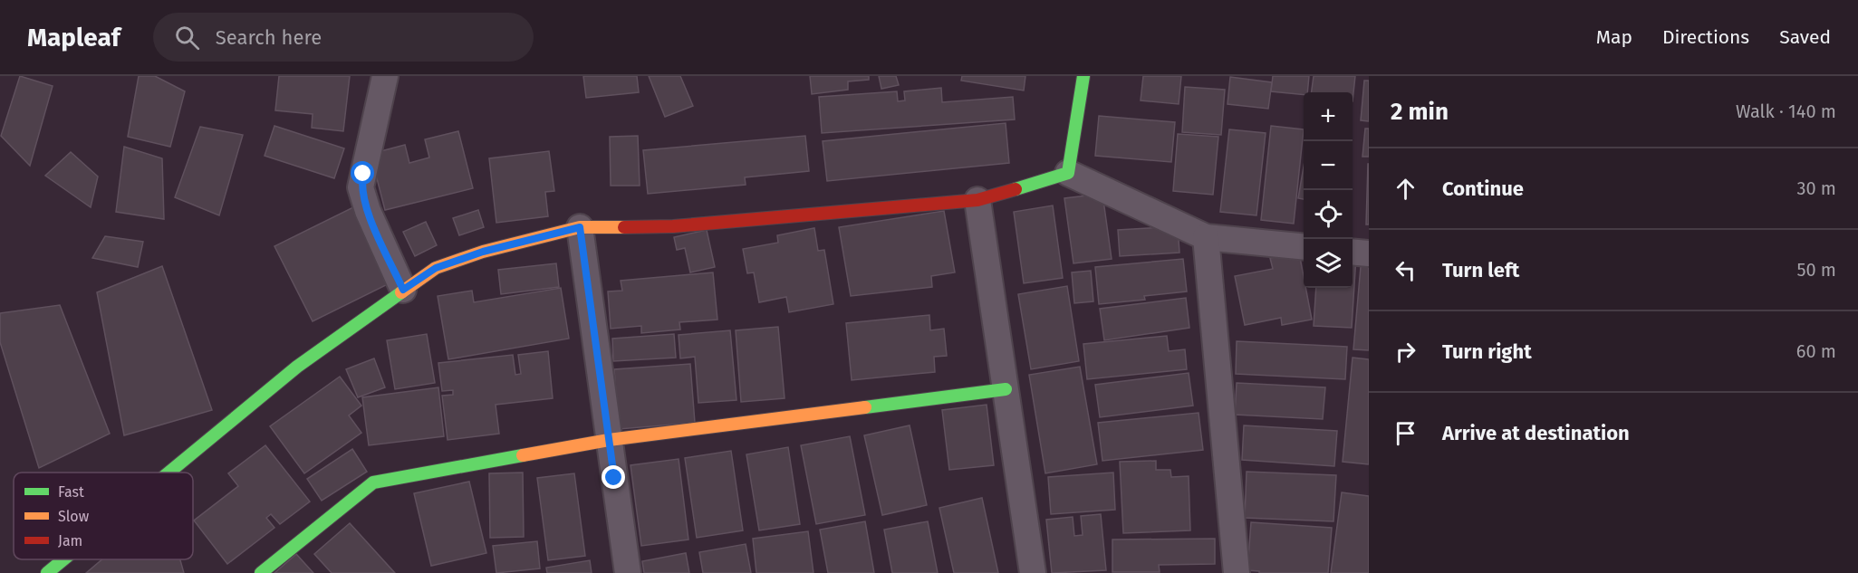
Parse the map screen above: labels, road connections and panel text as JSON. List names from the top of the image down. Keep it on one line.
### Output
{"legend":["Fast","Slow","Jam"],"page":{"header":"Mapleaf","search":"Search here","nav":["Map","Directions","Saved"],"heading":["2 min","Walk · 140 m"],"map_buttons":["+","−"],"list":[["Continue","30 m"],["Turn left","50 m"],["Turn right","60 m"],"Arrive at destination"]}}
